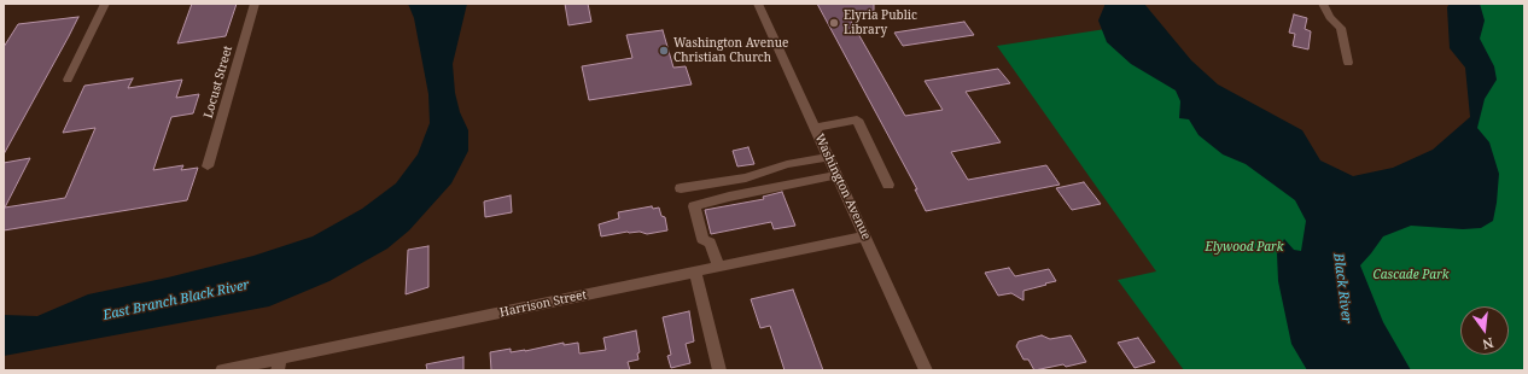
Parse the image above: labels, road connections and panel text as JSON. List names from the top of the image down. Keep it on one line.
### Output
{"streets":{"street":["Locust Street","Washington Avenue","Harrison Street"]},"crossings":[["Washington Avenue","Harrison Street"]],"water":["Black River","East Branch Black River"],"parks":["Elywood Park","Cascade Park"],"places":["Elyria Public Library","Washington Avenue Christian Church"],"north":"bottom"}
